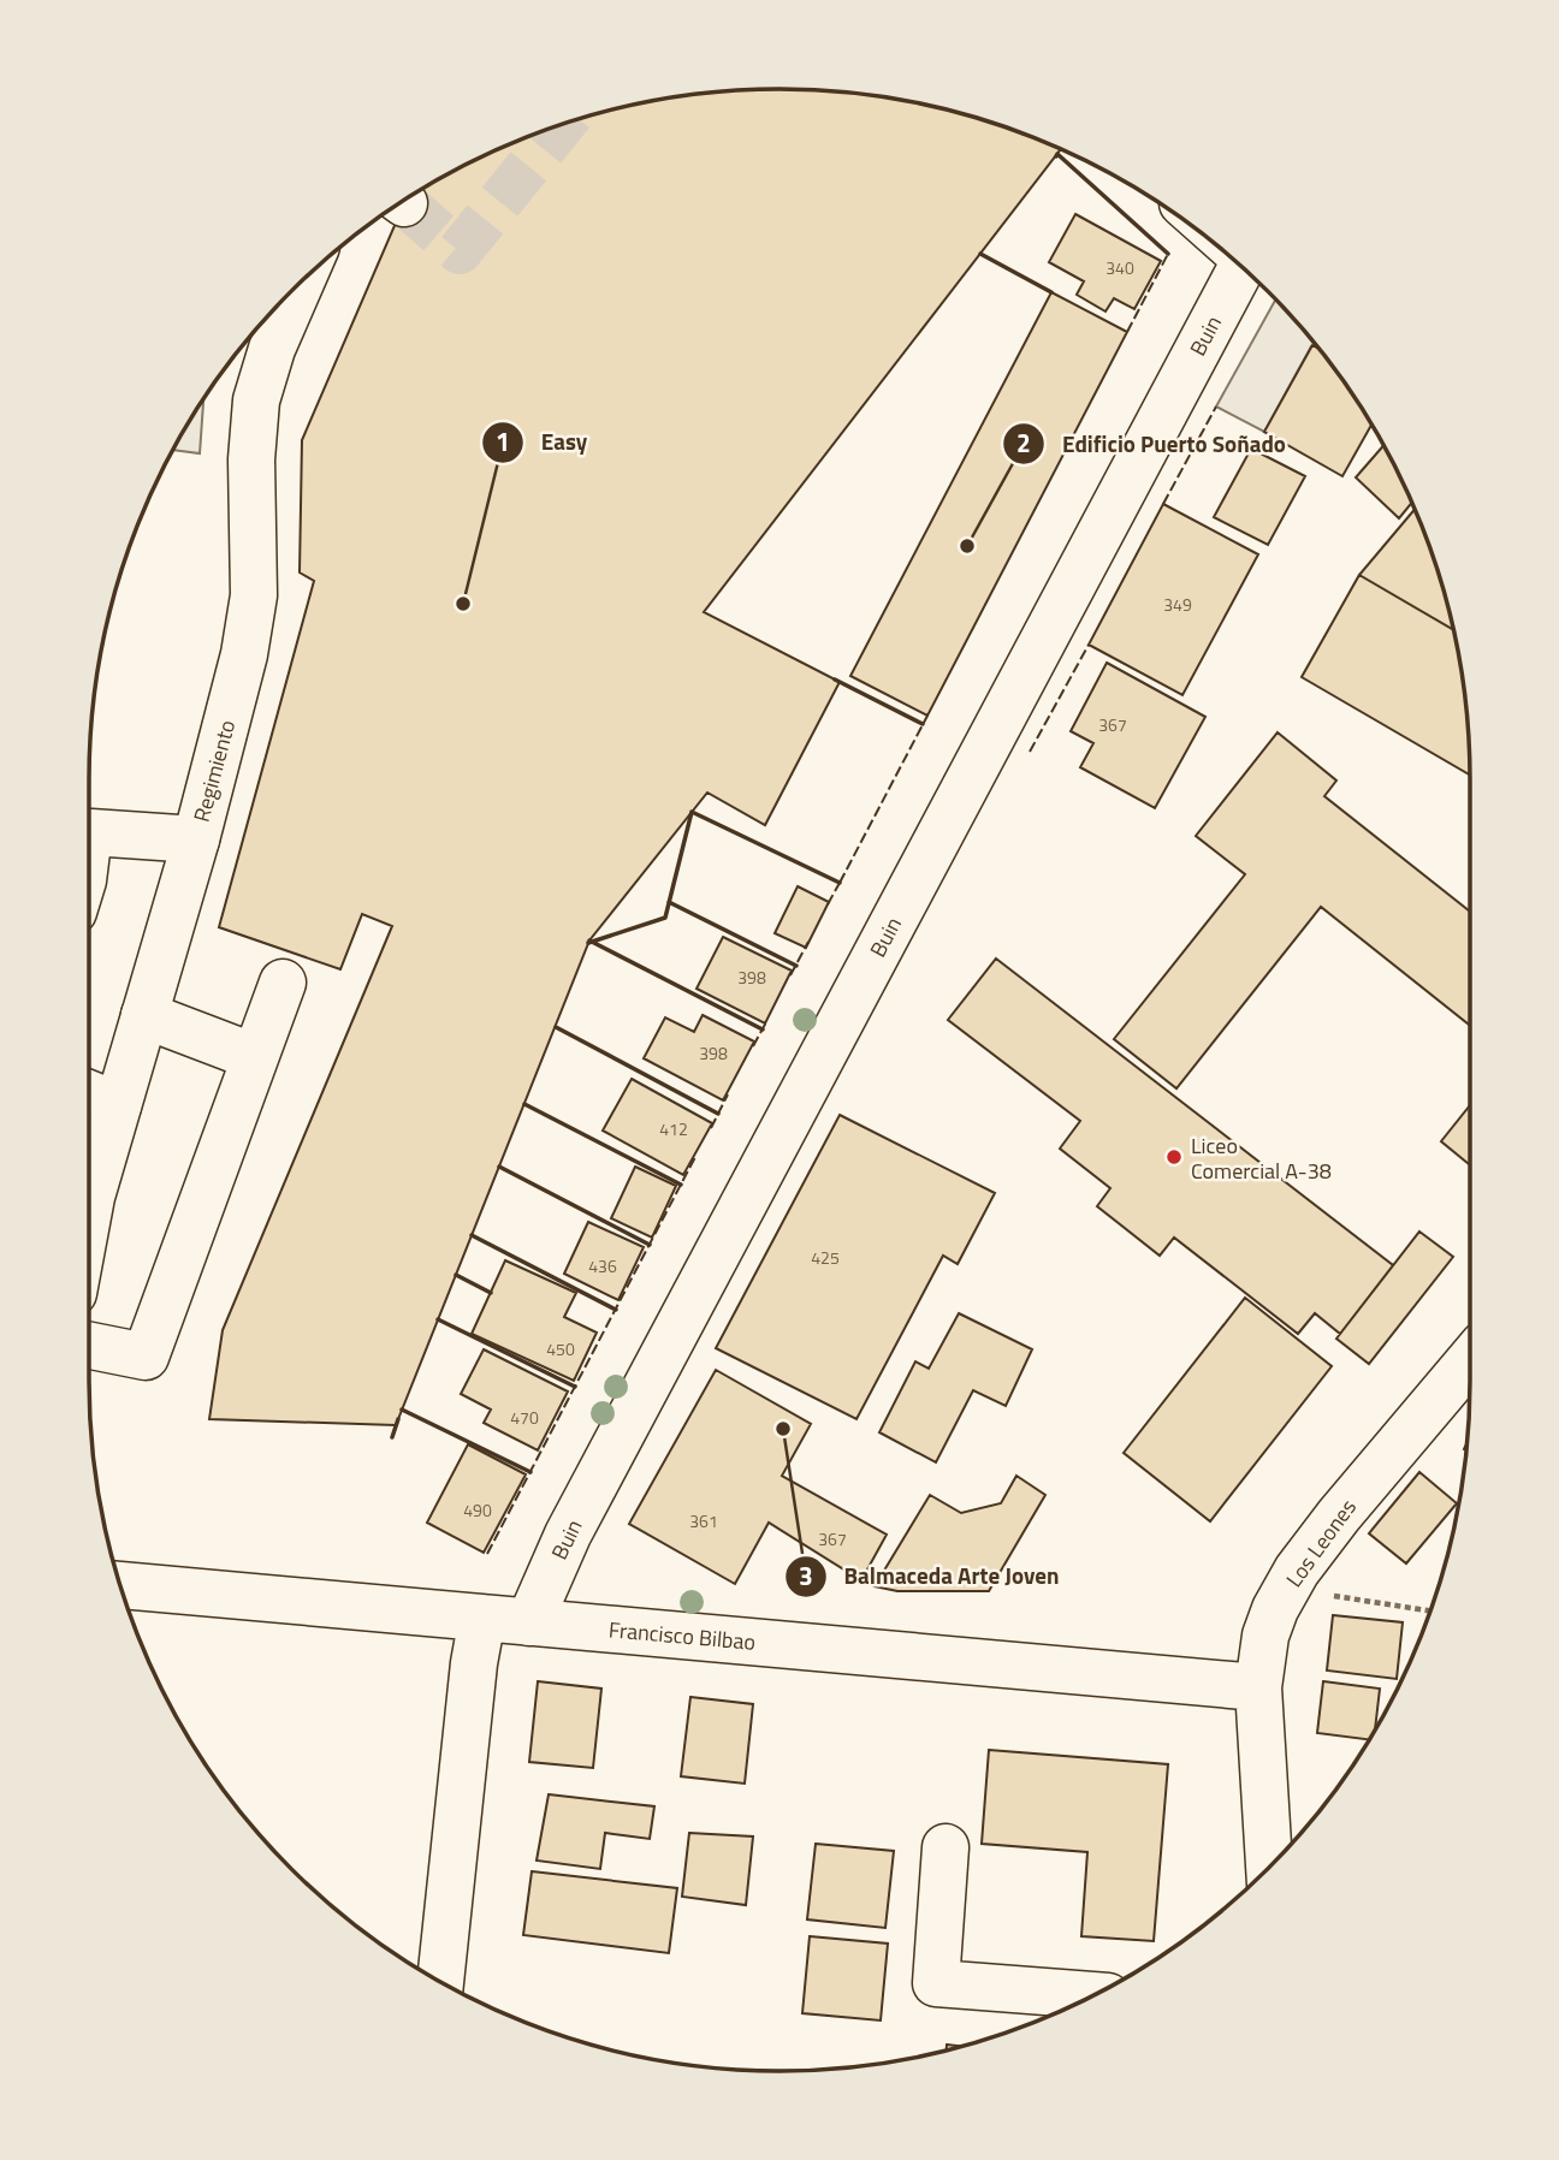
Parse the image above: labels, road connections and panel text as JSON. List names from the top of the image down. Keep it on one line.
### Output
{"streets":{"street":["Buin","Regimiento","Los Leones","Francisco Bilbao"]},"crossings":[["Buin","Francisco Bilbao"],["Los Leones","Francisco Bilbao"]],"places":["Edificio Puerto Soñado","Easy","Liceo Comercial A-38","Balmaceda Arte Joven"],"house_numbers":["340","349","367","398","398","412","425","436","450","470","490","361","367"]}
